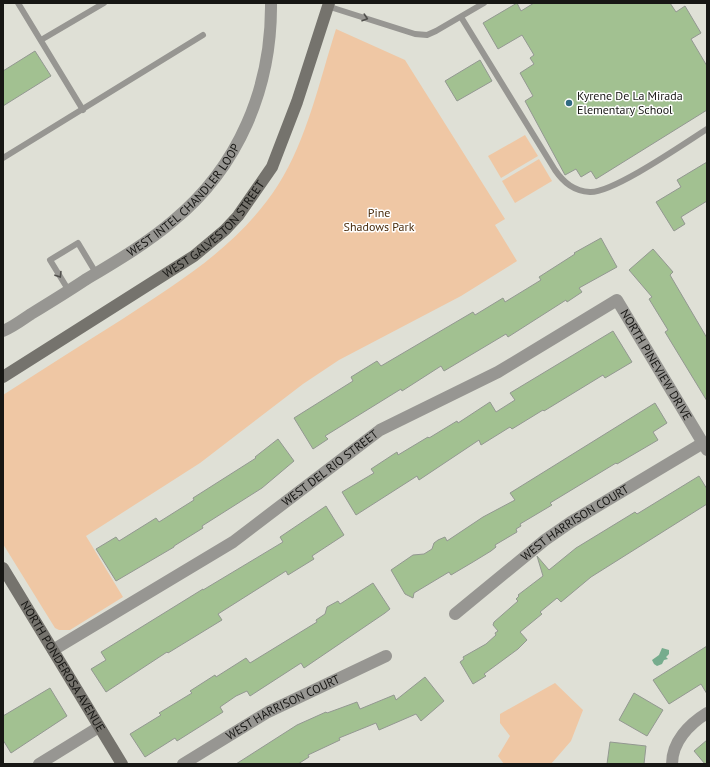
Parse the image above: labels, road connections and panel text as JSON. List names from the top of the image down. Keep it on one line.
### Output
{"streets":{"street":["WEST INTEL CHANDLER LOOP","WEST GALVESTON STREET","NORTH PINEVIEW DRIVE","WEST DEL RIO STREET","WEST HARRISON COURT","NORTH PONDEROSA AVENUE"]},"crossings":[["NORTH PINEVIEW DRIVE","WEST DEL RIO STREET"],["NORTH PINEVIEW DRIVE","WEST HARRISON COURT"],["WEST DEL RIO STREET","NORTH PONDEROSA AVENUE"]],"parks":["Pine Shadows Park"],"places":["Kyrene De La Mirada Elementary School"]}
